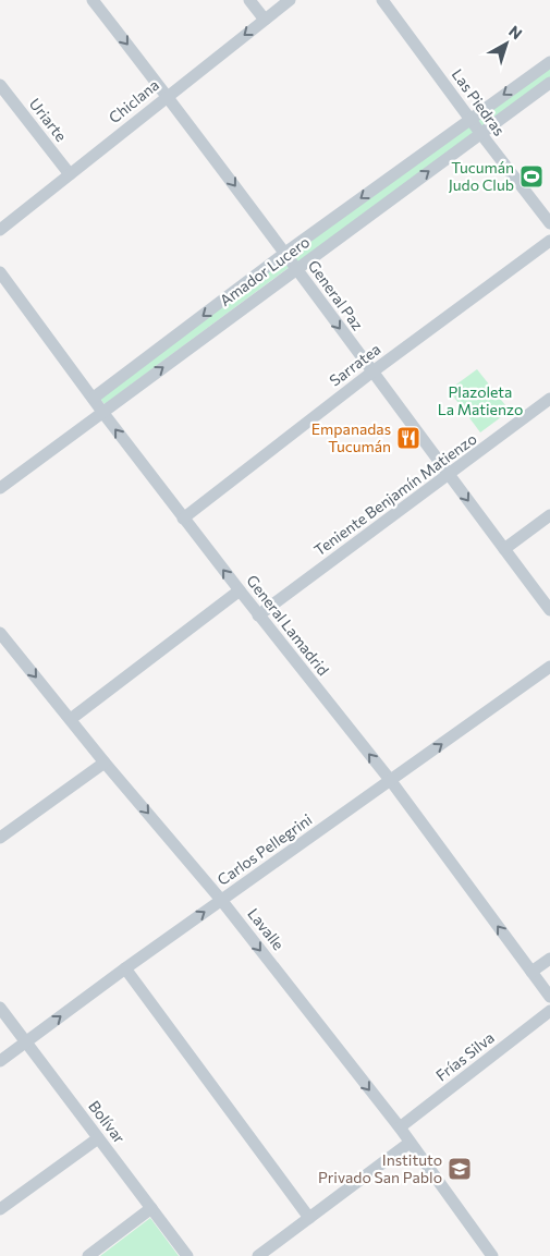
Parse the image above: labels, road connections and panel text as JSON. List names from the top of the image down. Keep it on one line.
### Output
{"streets":{"street":["Chiclana","Las Piedras","Uriarte","Amador Lucero","General Paz","Sarratea","Teniente Benjamín Matienzo","General Lamadrid","Carlos Pellegrini","Lavalle","Frías Silva","Bolívar"]},"crossings":[["Chiclana","Uriarte"],["Chiclana","General Paz"],["Las Piedras","Amador Lucero"],["Amador Lucero","General Paz"],["Amador Lucero","General Lamadrid"],["General Paz","Sarratea"],["General Paz","Teniente Benjamín Matienzo"],["Sarratea","General Lamadrid"],["Teniente Benjamín Matienzo","General Lamadrid"],["General Lamadrid","Carlos Pellegrini"],["Carlos Pellegrini","Lavalle"],["Carlos Pellegrini","Bolívar"],["Lavalle","Frías Silva"]],"one_way":["General Paz","General Lamadrid","Carlos Pellegrini","Lavalle"],"parks":["Plazoleta La Matienzo"],"places":{"sports":["Tucumán Judo Club"],"restaurant":["Empanadas Tucumán"],"school or university":["Instituto Privado San Pablo"]},"north":"top right"}
